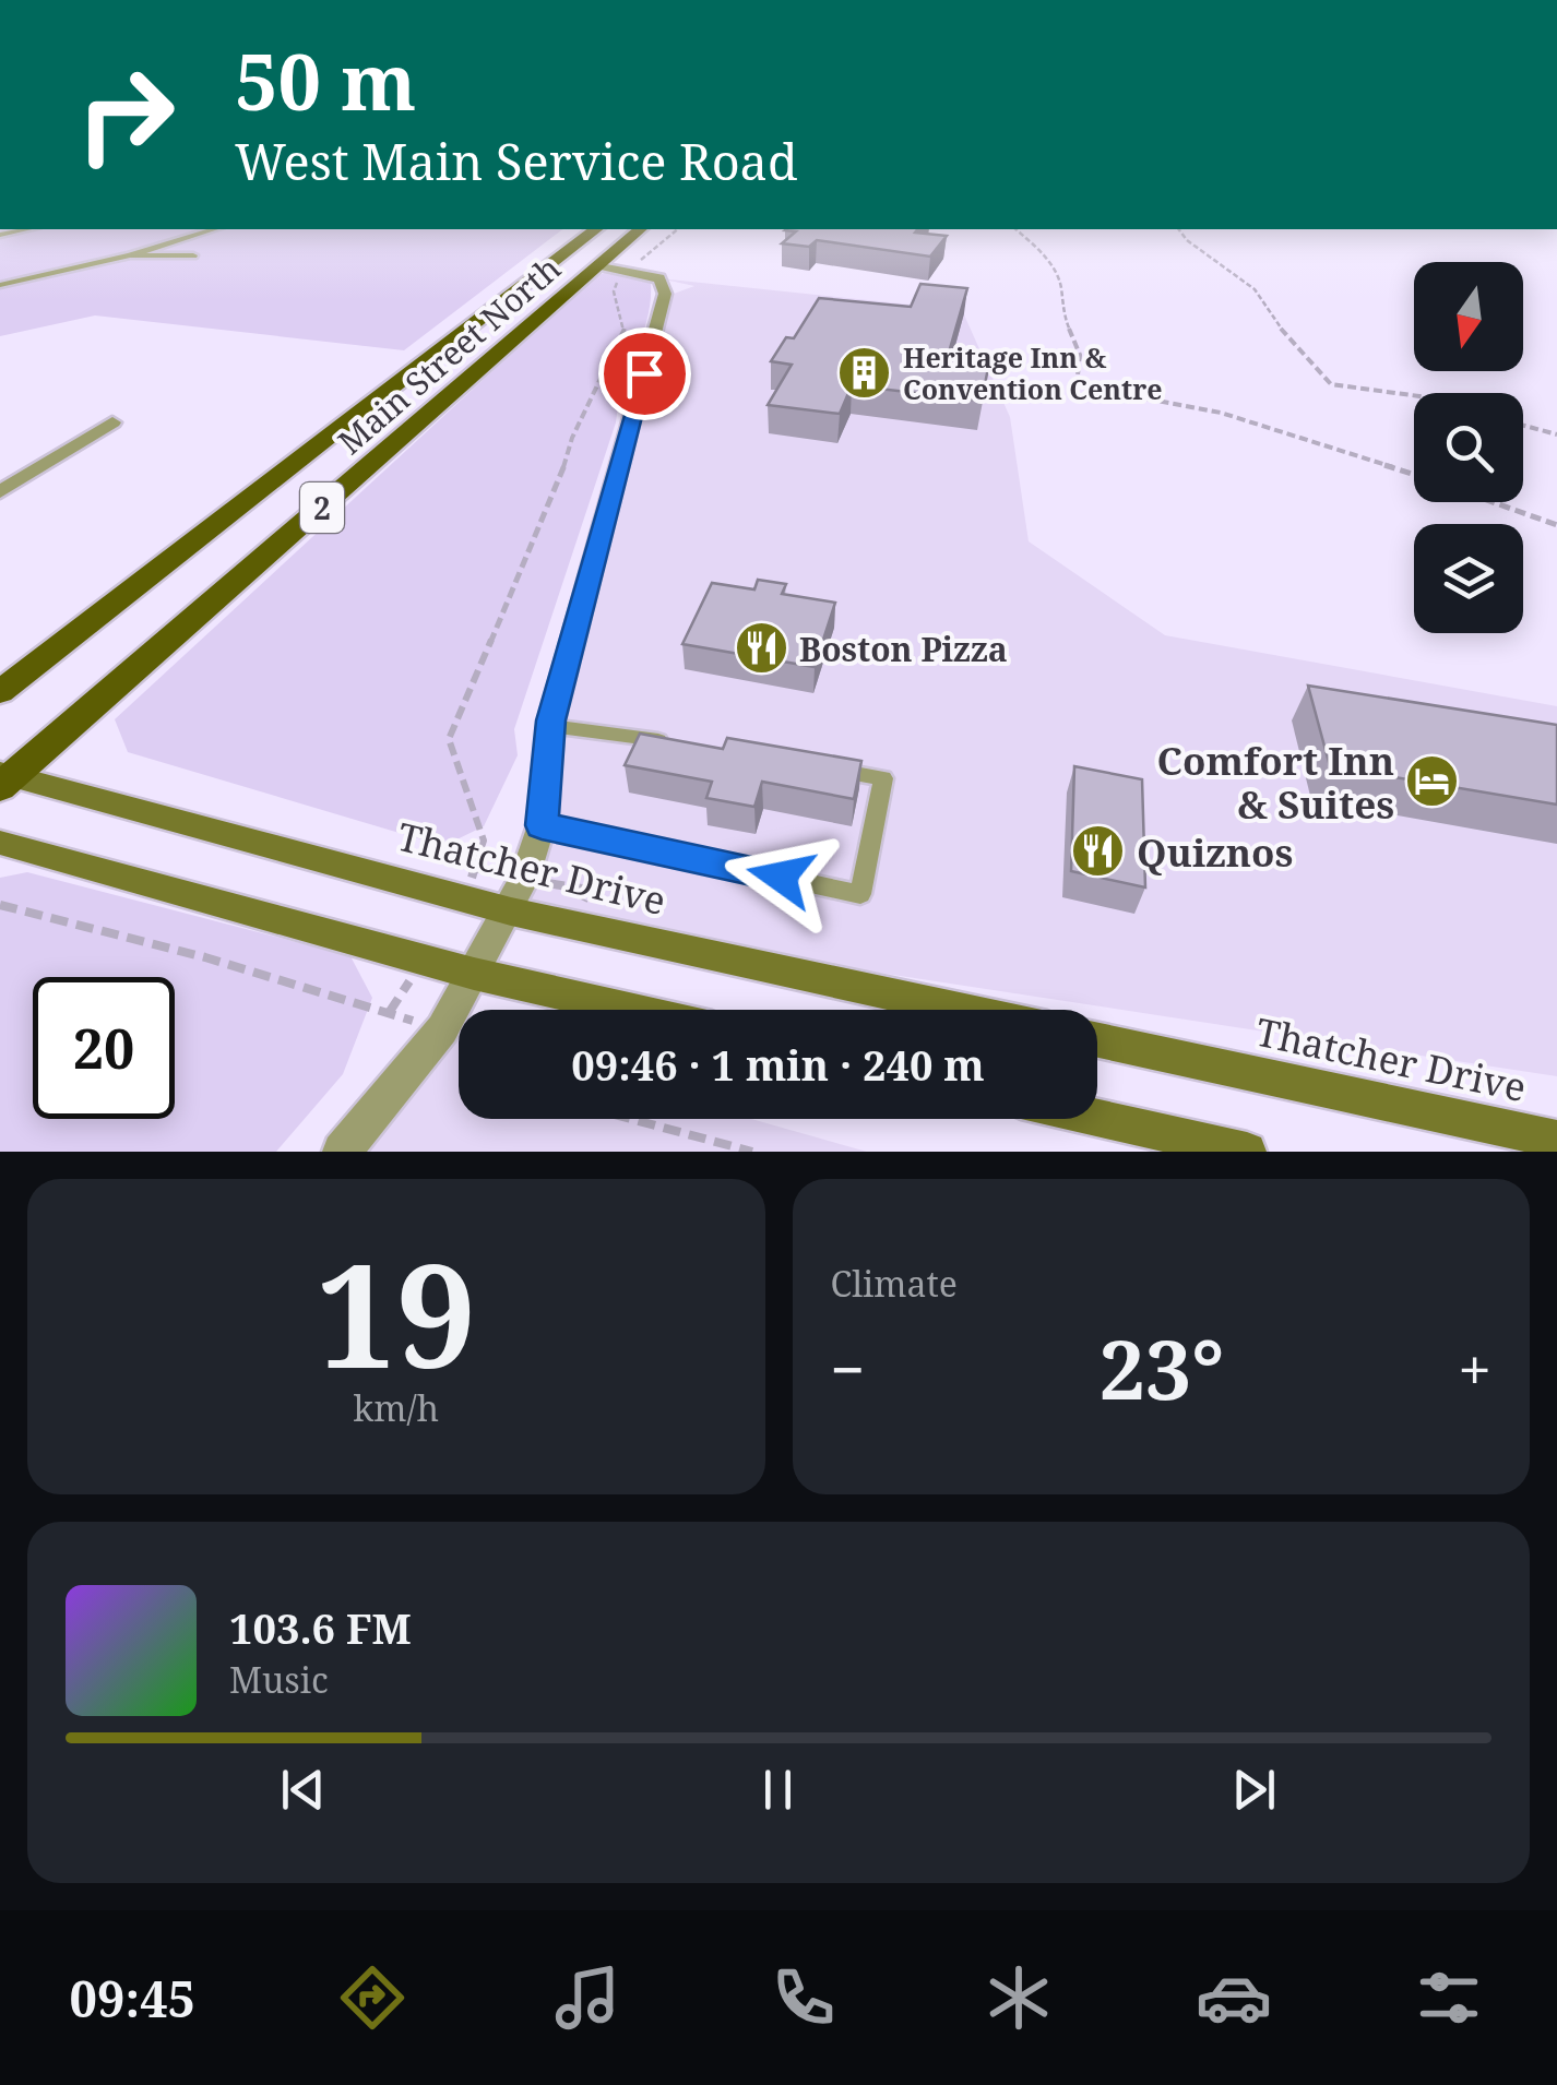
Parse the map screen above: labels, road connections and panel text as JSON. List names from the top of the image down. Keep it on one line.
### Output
{"streets":{"main road":["Main Street North","2","Thatcher Drive"]},"crossings":[["Main Street North","Thatcher Drive"]],"places":{"building":["Heritage Inn & Convention Centre"],"restaurant":["Boston Pizza","Quiznos"],"hotel":["Comfort Inn & Suites"]},"north":"bottom","page":{"turn":["50 m","West Main Service Road"],"limit":"20","trip":"09:46 · 1 min · 240 m","tile":[["19","km/h"],"Climate"],"heat":["−","23°","+"],"song":["103.6 FM","Music"],"tabs":"09:45"}}
